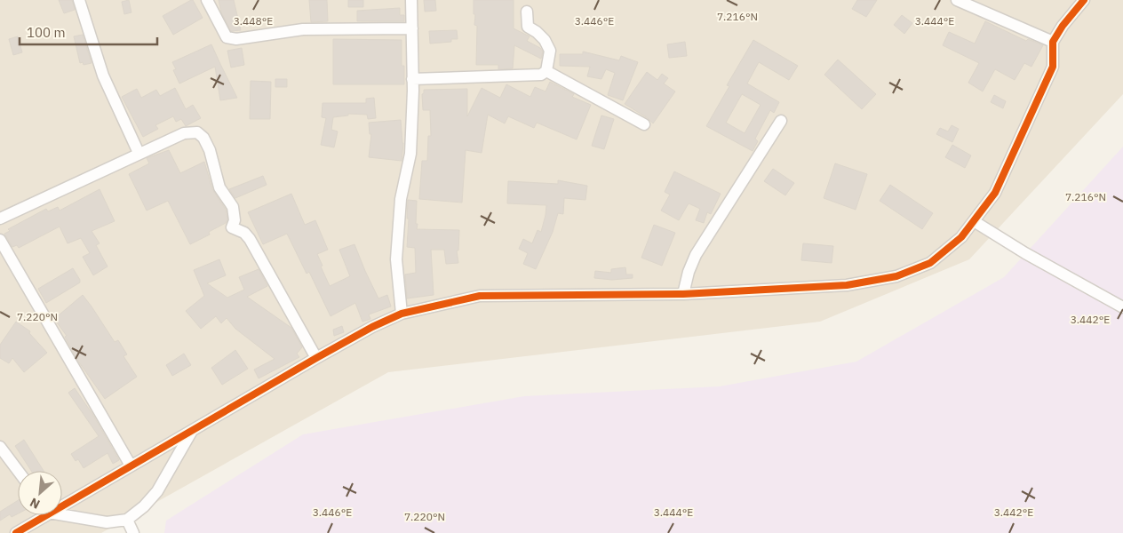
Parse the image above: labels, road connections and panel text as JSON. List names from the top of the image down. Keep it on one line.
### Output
{"scale_bar":"100 m","north":"bottom left","coordinates":["7.216°N","3.448°E","3.446°E","3.444°E","7.220°N","3.442°E"]}
